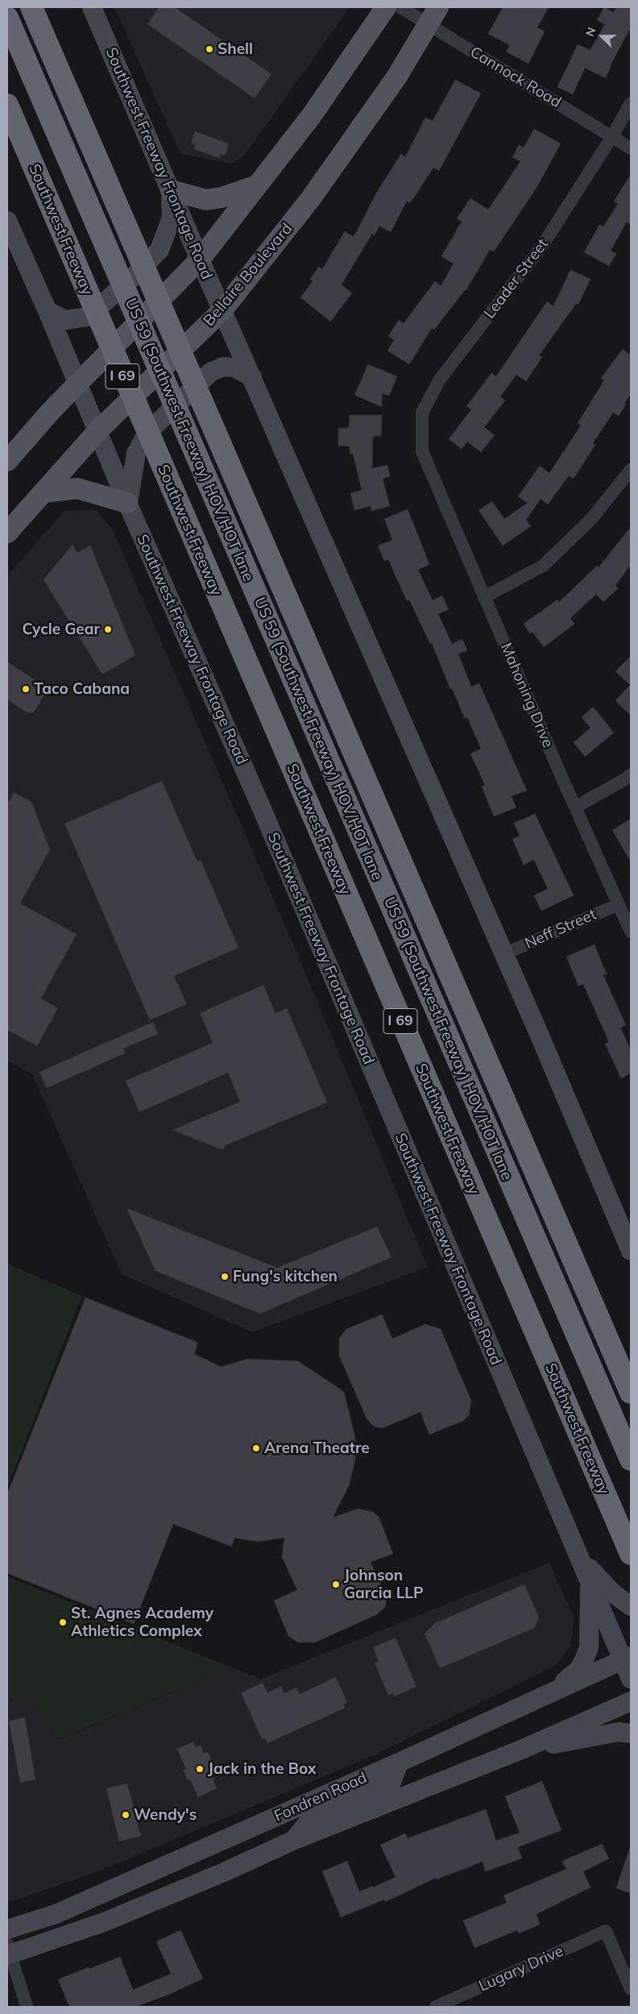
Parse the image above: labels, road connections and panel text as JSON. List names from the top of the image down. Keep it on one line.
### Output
{"streets":{"highway":["Southwest Freeway","I 69","US 59 (Southwest Freeway) HOV/HOT lane"],"main road":["Southwest Freeway Frontage Road","Bellaire Boulevard","Fondren Road"],"street":["Cannock Road","Leader Street","Mahoning Drive","Neff Street","Lugary Drive"]},"crossings":[["Cannock Road","Bellaire Boulevard"],["Cannock Road","Leader Street"],["Southwest Freeway Frontage Road","Bellaire Boulevard"],["Southwest Freeway Frontage Road","Neff Street"],["Southwest Freeway Frontage Road","Fondren Road"],["Leader Street","Mahoning Drive"],["Mahoning Drive","Neff Street"]],"places":["Shell","Cycle Gear","Taco Cabana","Fung's kitchen","Arena Theatre","Johnson Garcia LLP","St. Agnes Academy Athletics Complex","Jack in the Box","Wendy's"],"north":"left"}
